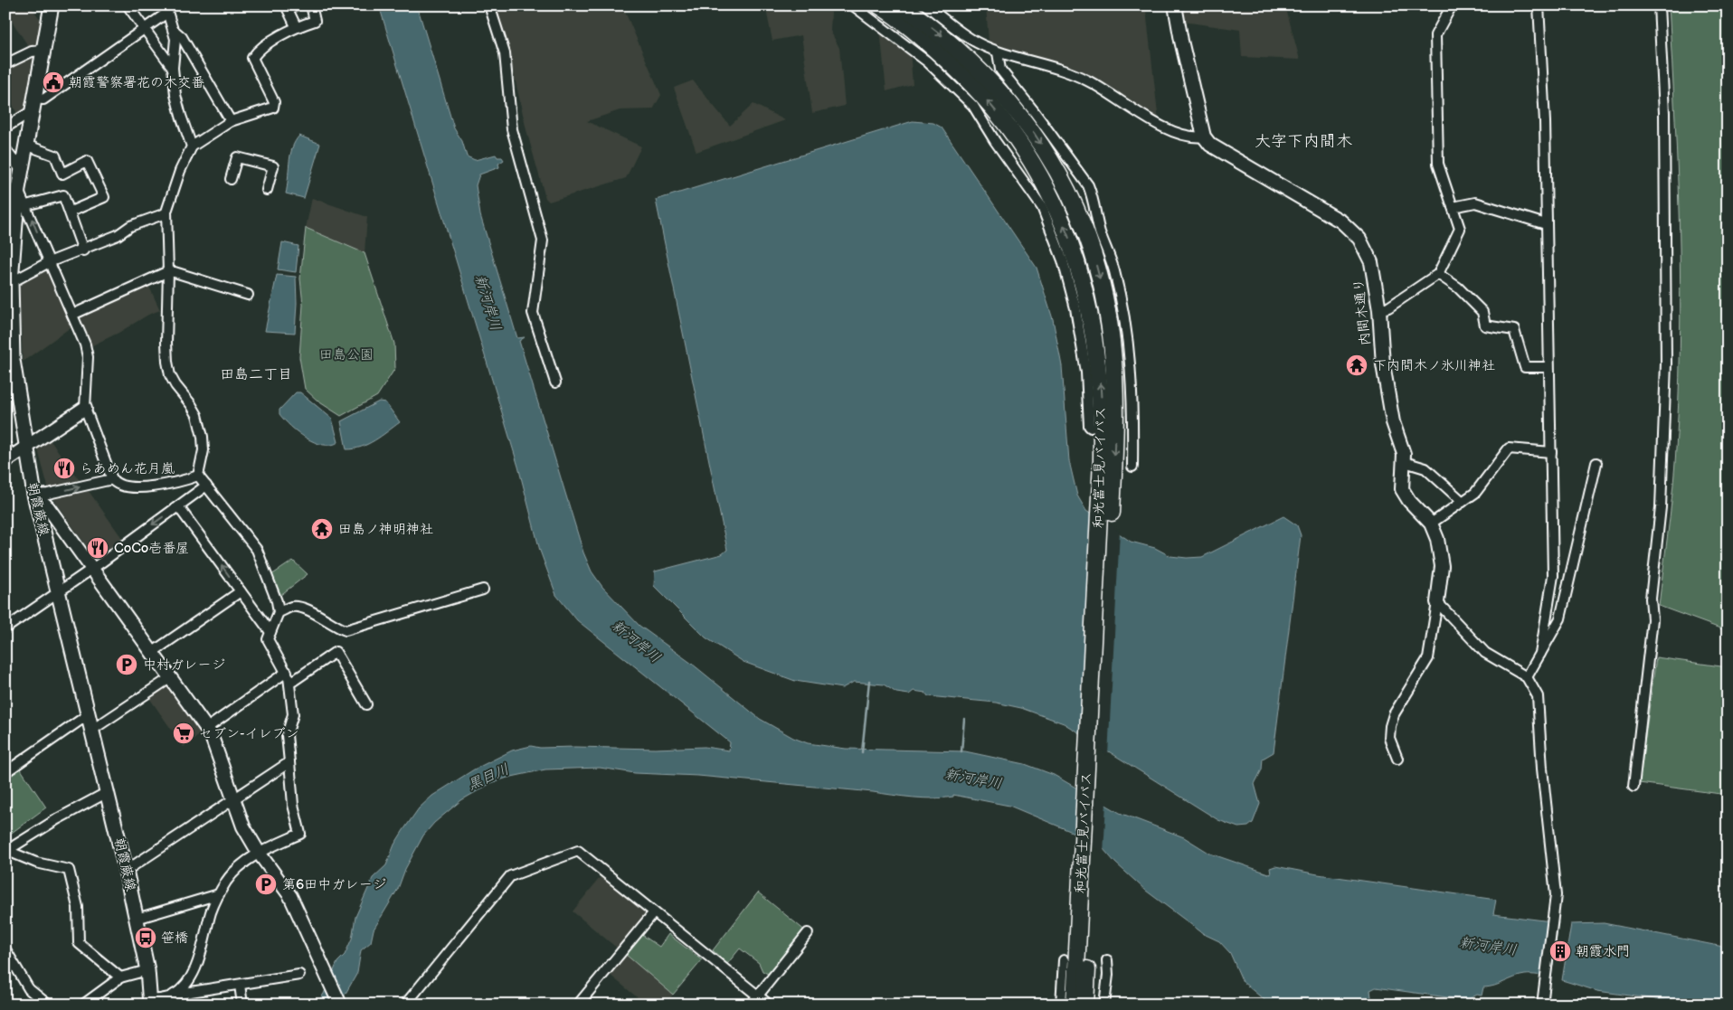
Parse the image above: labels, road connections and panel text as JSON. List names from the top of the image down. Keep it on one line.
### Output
{"streets":{"highway":["和光富士見バイパス"],"main road":["朝霞蕨線"],"street":["内間木通り"]},"districts":["大字下内間木","田島二丁目"],"water":["新河岸川","黒目川"],"parks":["田島公園"],"places":{"public building":["朝霞警察署花の木交番"],"temple":["下内間木ノ氷川神社","田島ノ神明神社"],"restaurant":["らあめん花月嵐","CoCo壱番屋"],"parking":["中村ガレージ","第6田中ガレージ"],"supermarket":["セブン-イレブン"],"bus stop":["笹橋"],"building":["朝霞水門"]}}
